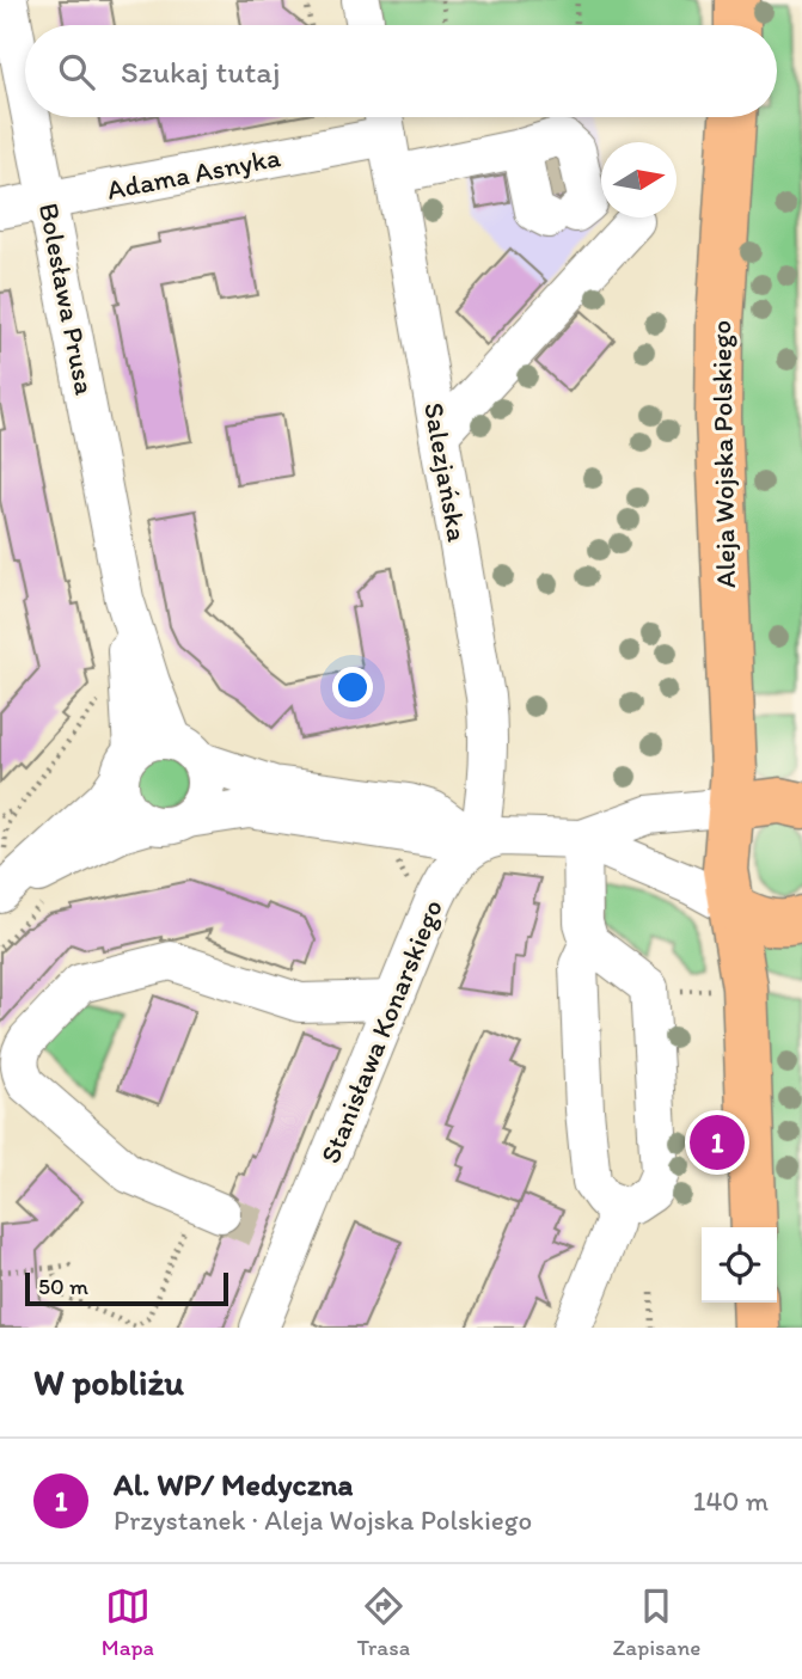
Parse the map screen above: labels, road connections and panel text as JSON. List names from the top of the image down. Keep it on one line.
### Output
{"streets":{"main road":["Aleja Wojska Polskiego"],"street":["Adama Asnyka","Bolesława Prusa","Salezjańska","Stanisława Konarskiego"]},"crossings":[["Adama Asnyka","Bolesława Prusa"],["Adama Asnyka","Salezjańska"],["Salezjańska","Stanisława Konarskiego"]],"scale_bar":"50 m","north":"right","page":{"search":"Szukaj tutaj","pins":"1","scale":"50 m","heading":"W pobliżu","list":[{"mark":"1","name":"Al. WP/ Medyczna","note":"Przystanek · Aleja Wojska Polskiego","value":"140 m"}],"nav":["Mapa","Trasa","Zapisane"]}}
